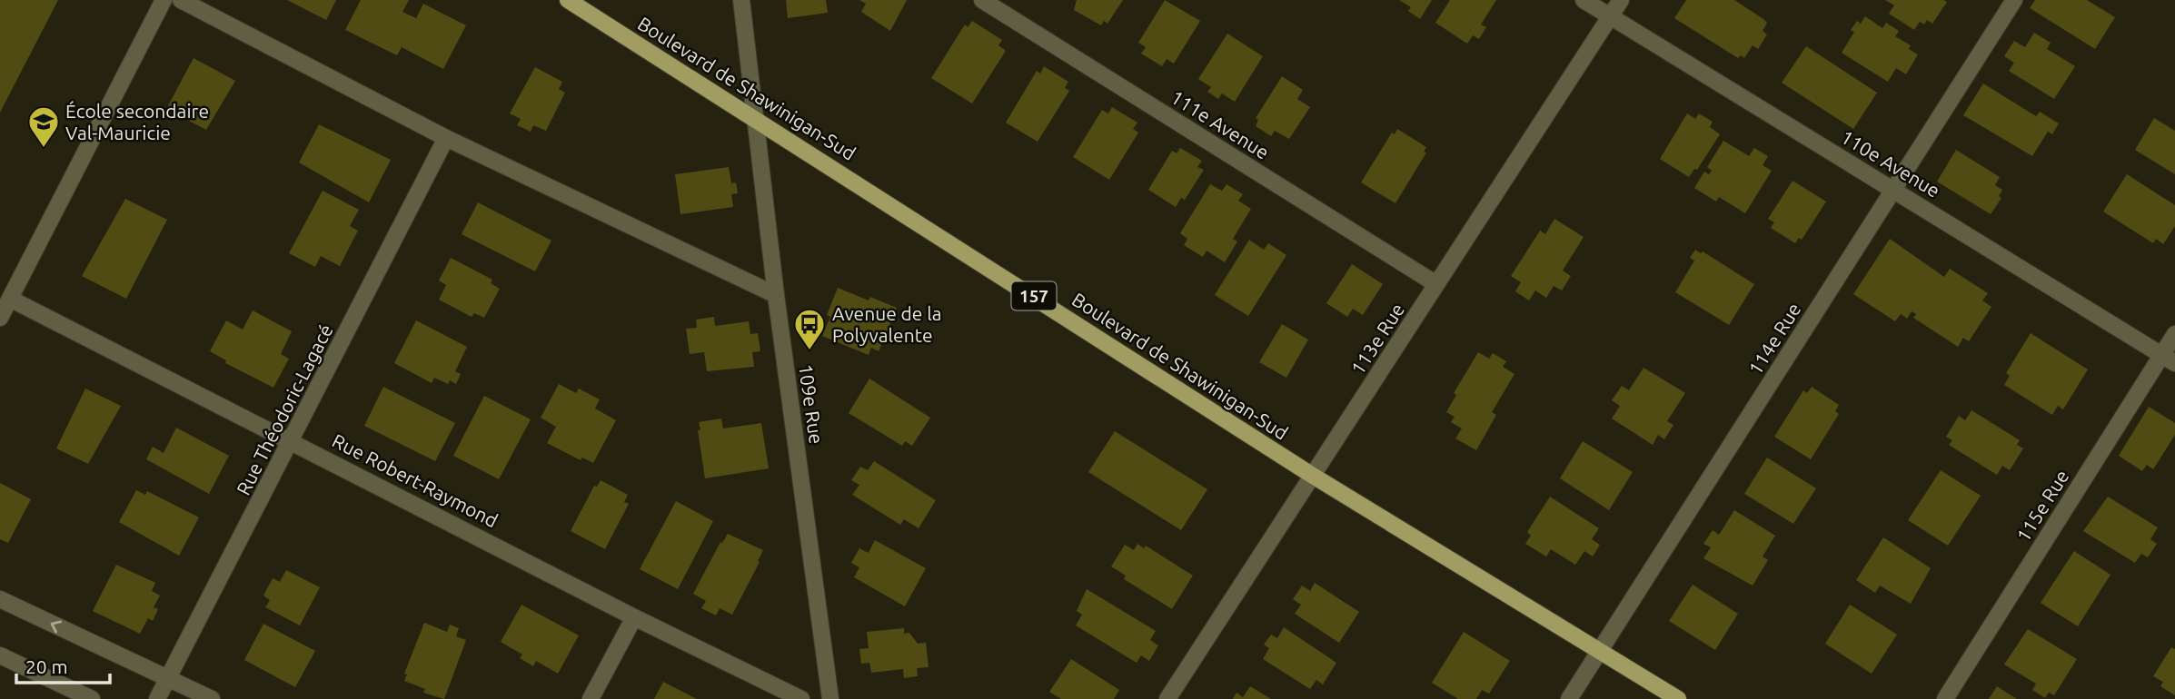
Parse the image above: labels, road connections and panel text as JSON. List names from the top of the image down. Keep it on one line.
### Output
{"streets":{"main road":["Boulevard de Shawinigan-Sud","157"],"street":["111e Avenue","110e Avenue","113e Rue","114e Rue","109e Rue","Rue Théodoric-Lagacé","Rue Robert-Raymond","115e Rue"]},"crossings":[["Boulevard de Shawinigan-Sud","113e Rue"],["Boulevard de Shawinigan-Sud","114e Rue"],["Boulevard de Shawinigan-Sud","109e Rue"],["111e Avenue","113e Rue"],["110e Avenue","113e Rue"],["110e Avenue","114e Rue"],["110e Avenue","115e Rue"],["Rue Théodoric-Lagacé","Rue Robert-Raymond"]],"places":{"school or university":["École secondaire Val-Mauricie"],"bus stop":["Avenue de la Polyvalente"]},"scale_bar":"20 m"}
